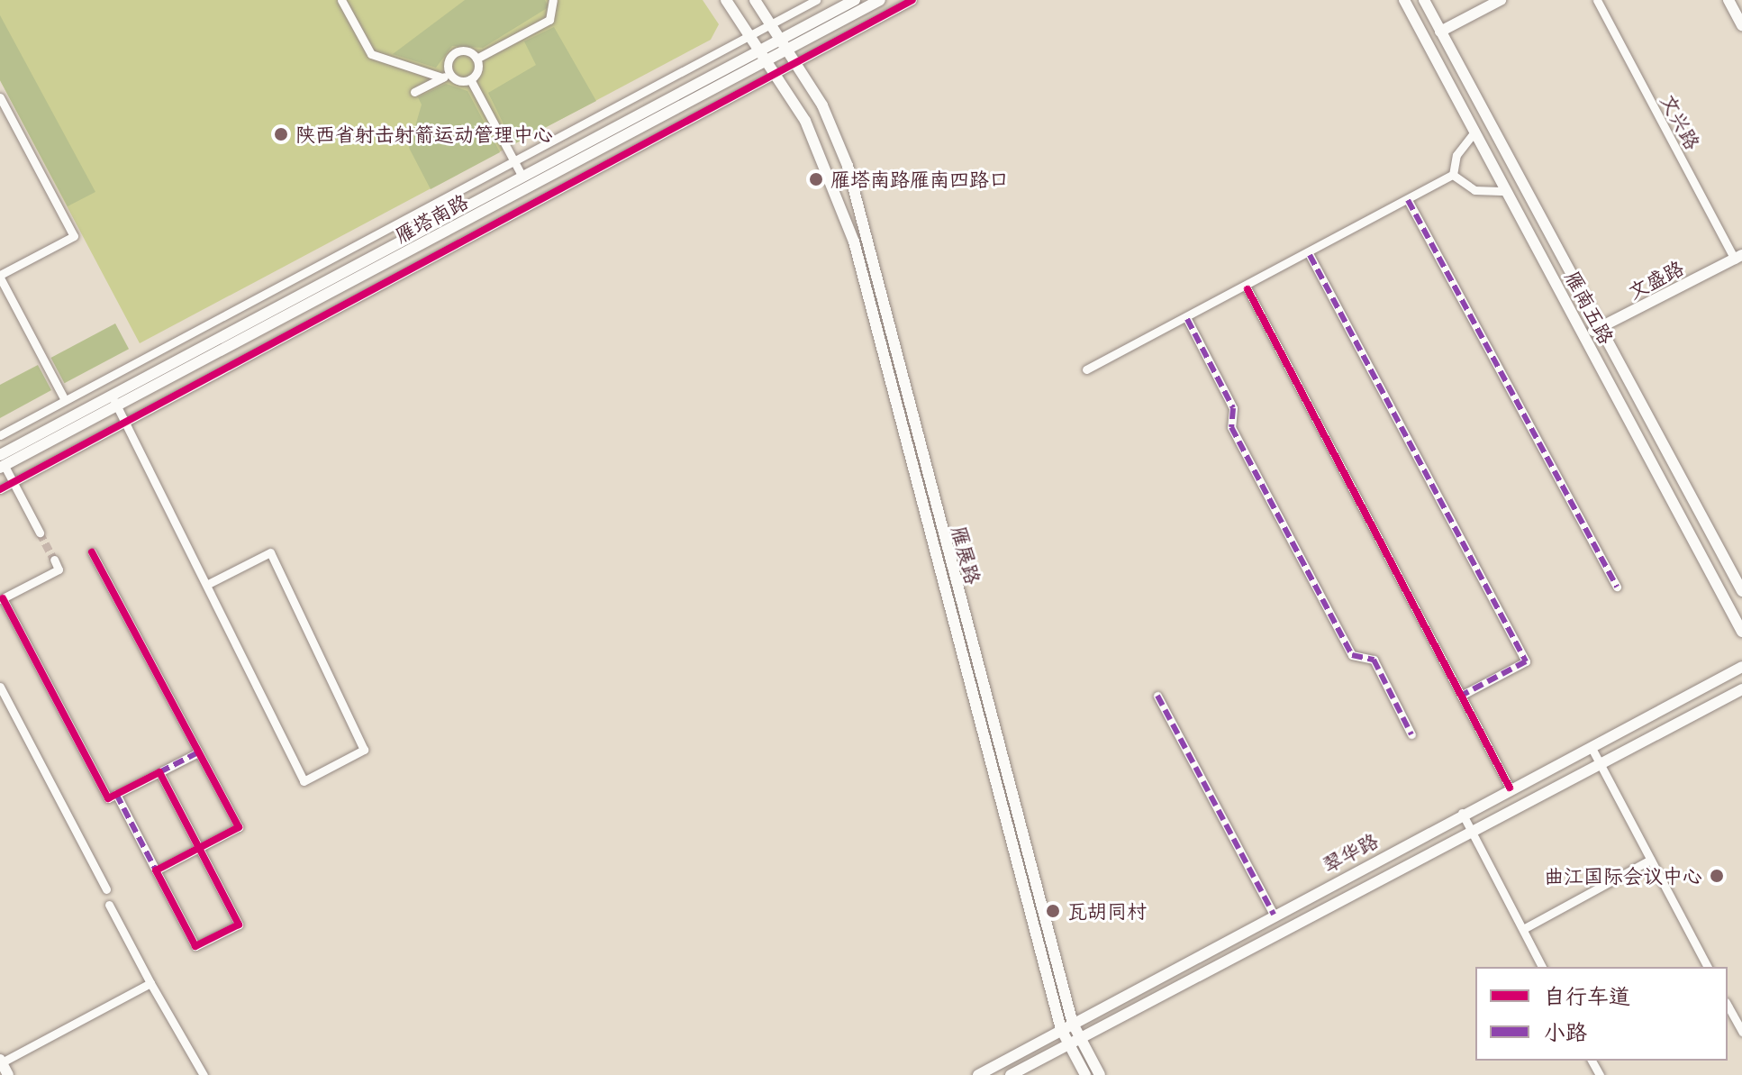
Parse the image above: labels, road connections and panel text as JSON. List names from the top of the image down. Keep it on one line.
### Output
{"streets":{"main road":["雁塔南路","文盛路","雁南五路","雁展路","翠华路"],"street":["文兴路"]},"crossings":[["文兴路","文盛路"],["雁塔南路","雁展路"],["文盛路","雁南五路"],["雁展路","翠华路"]],"places":["陕西省射击射箭运动管理中心","雁塔南路雁南四路口","曲江国际会议中心","瓦胡同村"],"legend":["自行车道","小路"]}
